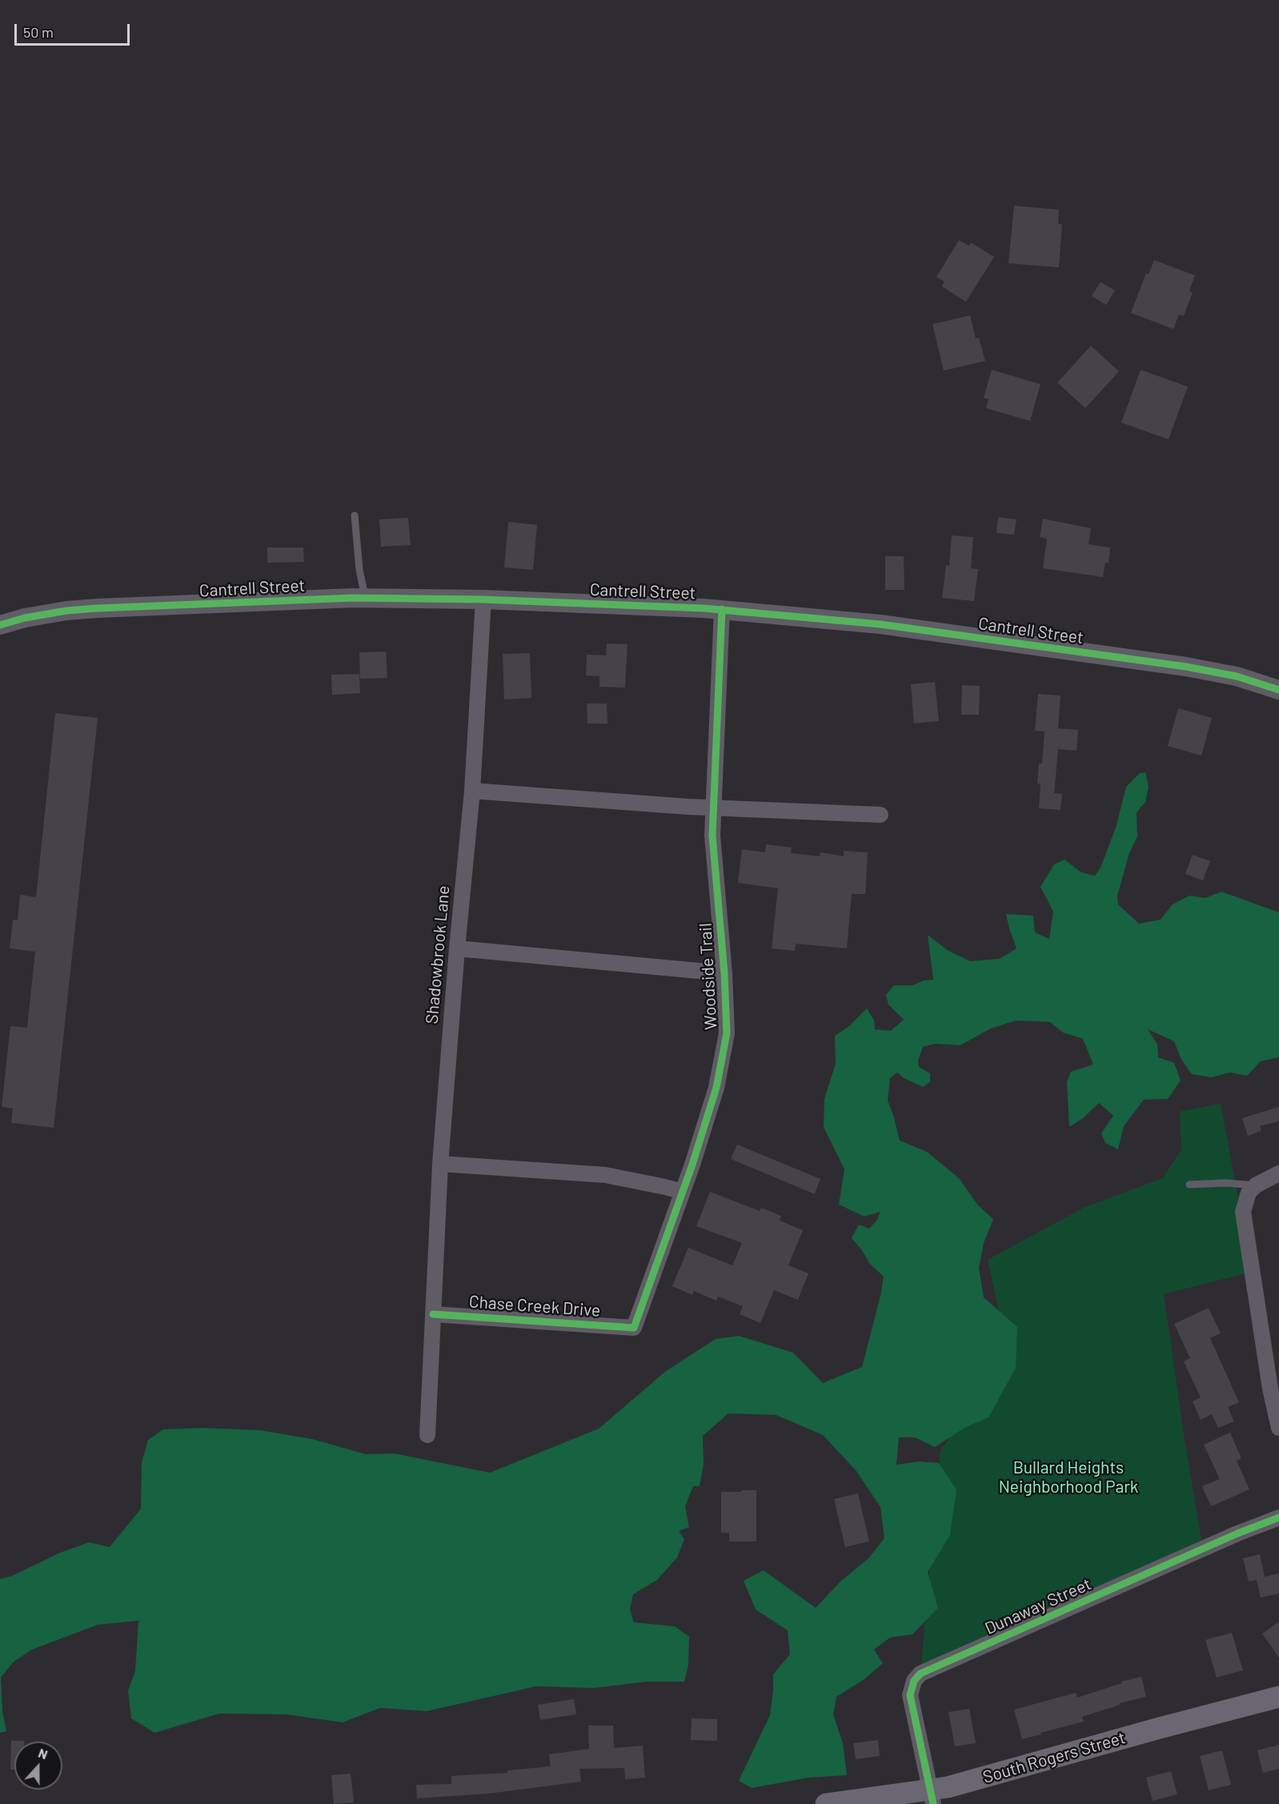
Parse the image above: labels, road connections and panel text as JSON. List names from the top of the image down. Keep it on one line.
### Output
{"streets":{"main road":["South Rogers Street"],"street":["Cantrell Street","Shadowbrook Lane","Woodside Trail","Chase Creek Drive","Dunaway Street"]},"crossings":[["Cantrell Street","Shadowbrook Lane"],["Cantrell Street","Woodside Trail"],["Shadowbrook Lane","Chase Creek Drive"],["Woodside Trail","Chase Creek Drive"],["Dunaway Street","South Rogers Street"]],"parks":["Bullard Heights Neighborhood Park"],"scale_bar":"50 m","north":"top"}
